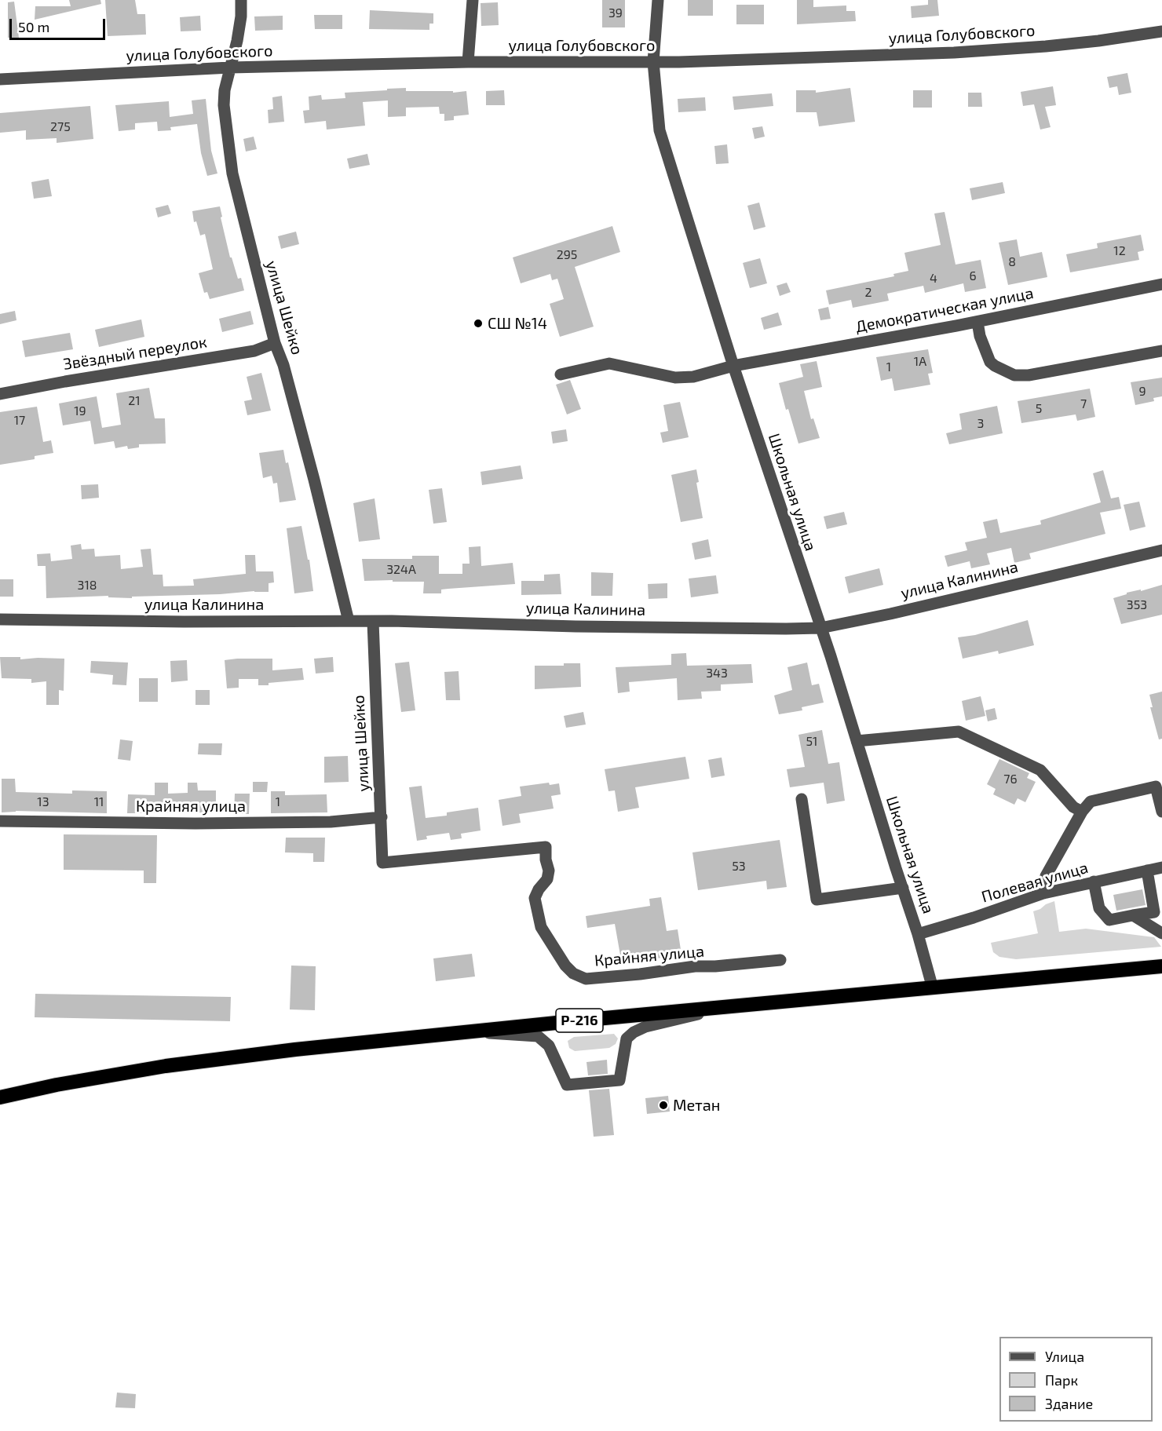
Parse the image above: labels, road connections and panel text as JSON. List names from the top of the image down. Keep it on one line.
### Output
{"streets":{"highway":["Р-216"],"street":["улица Голубовского","улица Шейко","Демократическая улица","Звёздный переулок","Школьная улица","улица Калинина","Крайняя улица","Полевая улица"]},"crossings":[["улица Голубовского","улица Шейко"],["улица Голубовского","Школьная улица"],["улица Шейко","Звёздный переулок"],["улица Шейко","улица Калинина"],["улица Шейко","Крайняя улица"],["Демократическая улица","Школьная улица"],["Школьная улица","улица Калинина"],["Школьная улица","Полевая улица"],["Школьная улица","Р-216"]],"places":["СШ №14","Метан"],"house_numbers":["39","275","12","295","8","6","4","2","1А","1","9","21","7","5","19","17","3","324А","318","353","343","51","76","13","11","1","53"],"legend":["Улица","Парк","Здание"],"scale_bar":"50 m"}
